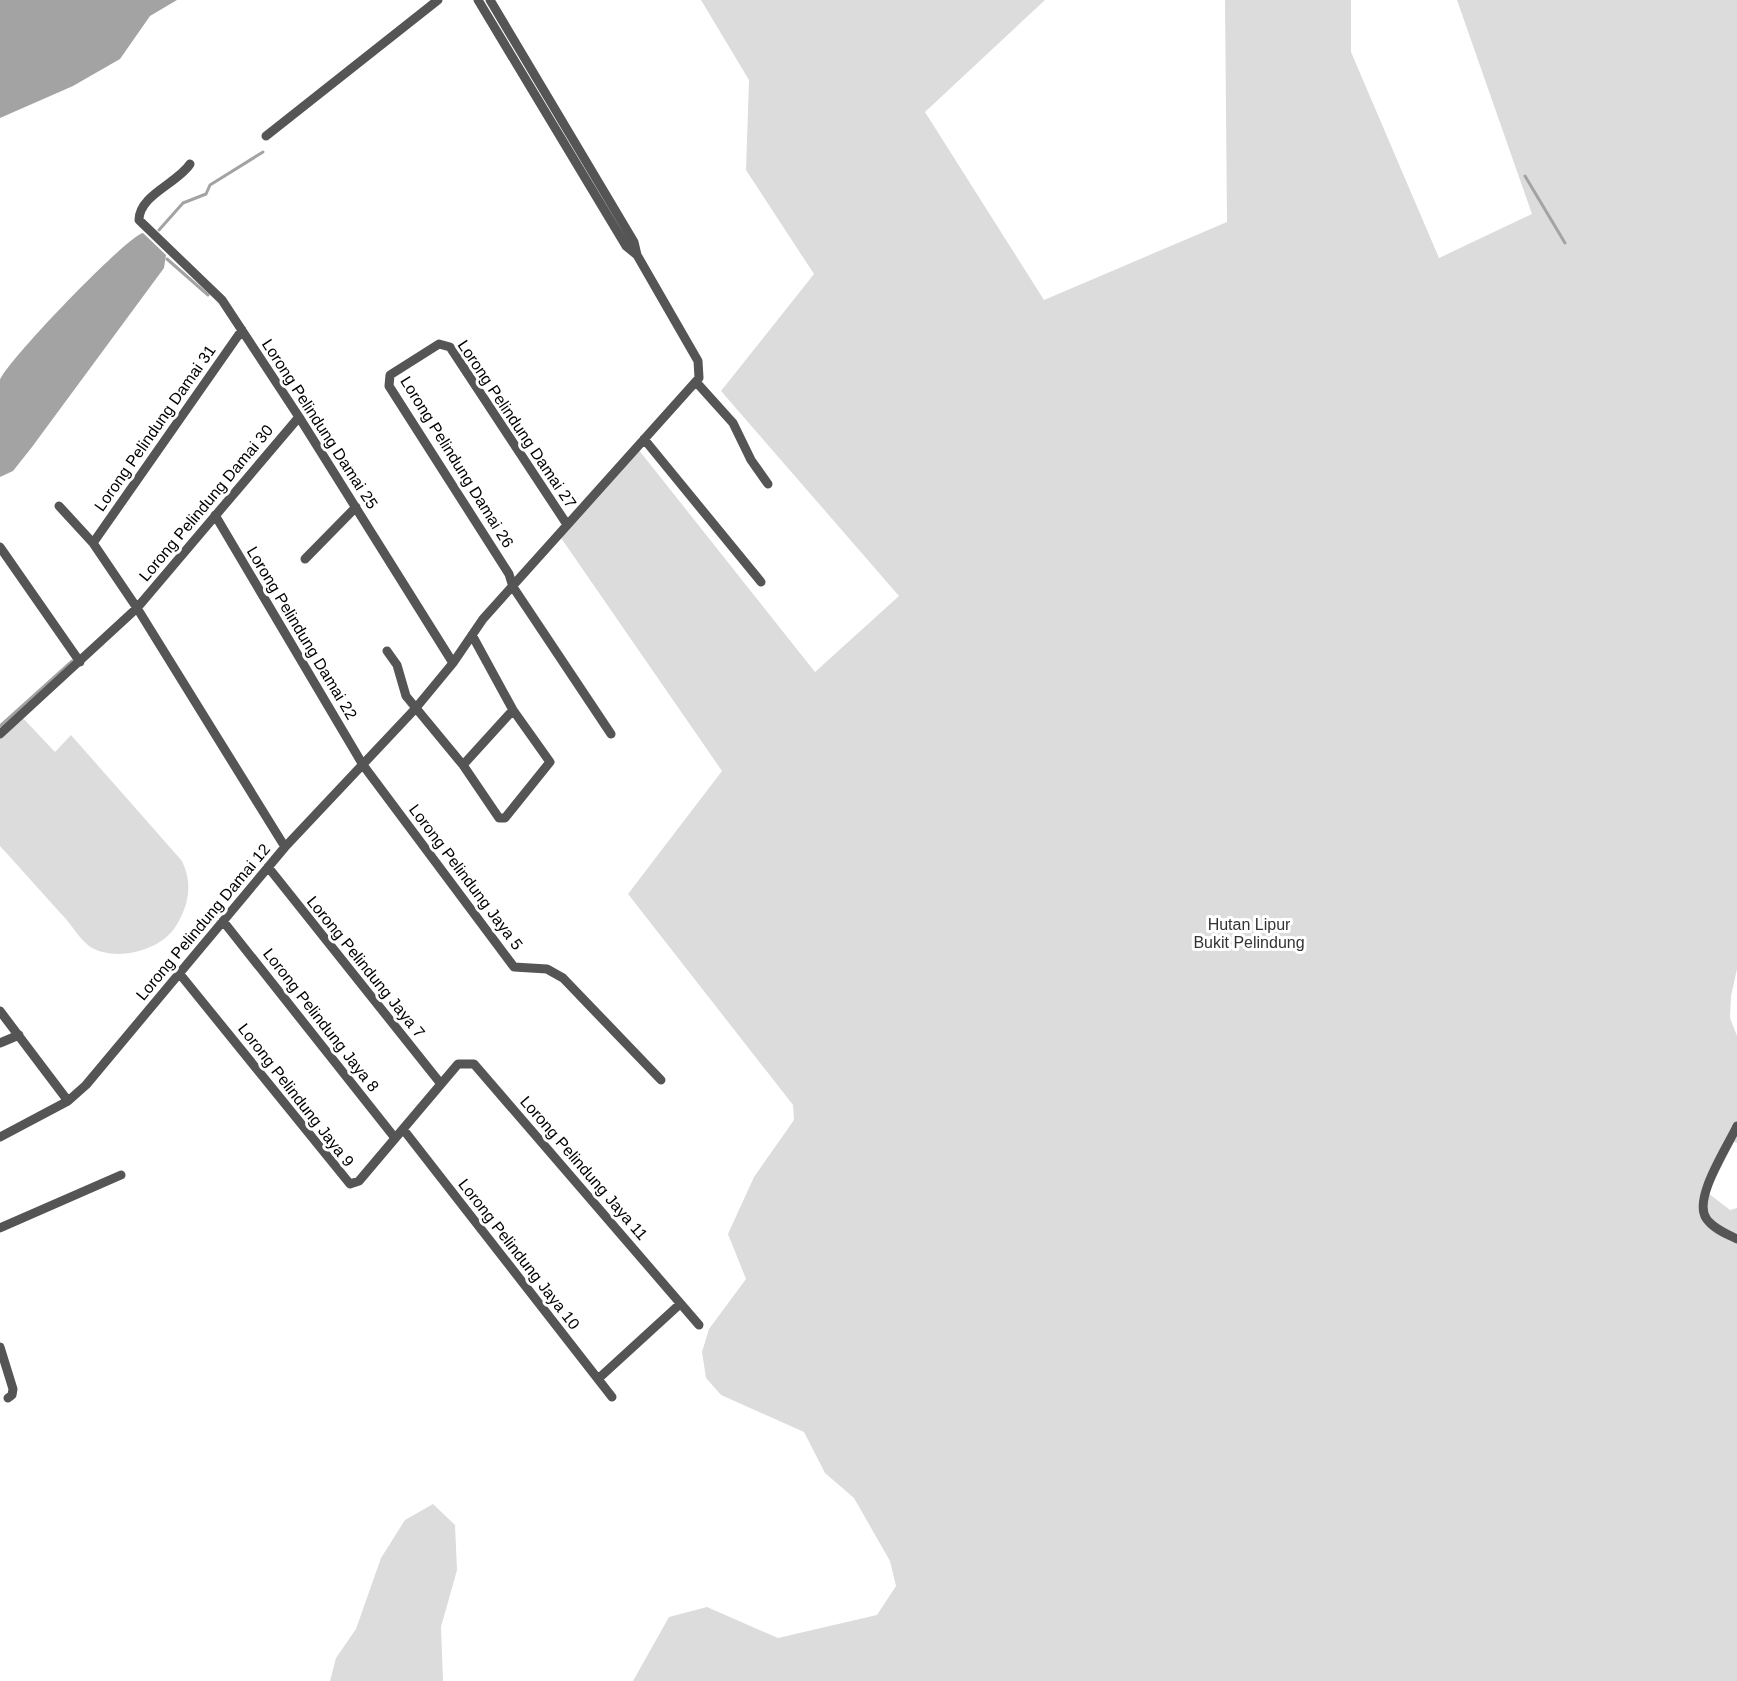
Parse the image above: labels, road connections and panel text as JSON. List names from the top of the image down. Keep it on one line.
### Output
{"streets":{"street":["Lorong Pelindung Damai 25","Lorong Pelindung Damai 27","Lorong Pelindung Damai 31","Lorong Pelindung Damai 26","Lorong Pelindung Damai 30","Lorong Pelindung Damai 22","Lorong Pelindung Jaya 5","Lorong Pelindung Damai 12","Lorong Pelindung Jaya 7","Lorong Pelindung Jaya 8","Lorong Pelindung Jaya 9","Lorong Pelindung Jaya 11","Lorong Pelindung Jaya 10"]},"crossings":[["Lorong Pelindung Damai 25","Lorong Pelindung Damai 31"],["Lorong Pelindung Damai 25","Lorong Pelindung Damai 30"],["Lorong Pelindung Damai 25","Lorong Pelindung Damai 12"],["Lorong Pelindung Damai 27","Lorong Pelindung Damai 26"],["Lorong Pelindung Damai 27","Lorong Pelindung Damai 12"],["Lorong Pelindung Damai 26","Lorong Pelindung Damai 12"],["Lorong Pelindung Damai 30","Lorong Pelindung Damai 22"],["Lorong Pelindung Damai 22","Lorong Pelindung Jaya 5"],["Lorong Pelindung Damai 22","Lorong Pelindung Damai 12"],["Lorong Pelindung Jaya 5","Lorong Pelindung Damai 12"],["Lorong Pelindung Damai 12","Lorong Pelindung Jaya 7"],["Lorong Pelindung Damai 12","Lorong Pelindung Jaya 8"],["Lorong Pelindung Damai 12","Lorong Pelindung Jaya 9"],["Lorong Pelindung Jaya 7","Lorong Pelindung Jaya 9"],["Lorong Pelindung Jaya 7","Lorong Pelindung Jaya 11"],["Lorong Pelindung Jaya 8","Lorong Pelindung Jaya 9"],["Lorong Pelindung Jaya 9","Lorong Pelindung Jaya 11"],["Lorong Pelindung Jaya 9","Lorong Pelindung Jaya 10"]],"parks":["Hutan Lipur Bukit Pelindung"]}
